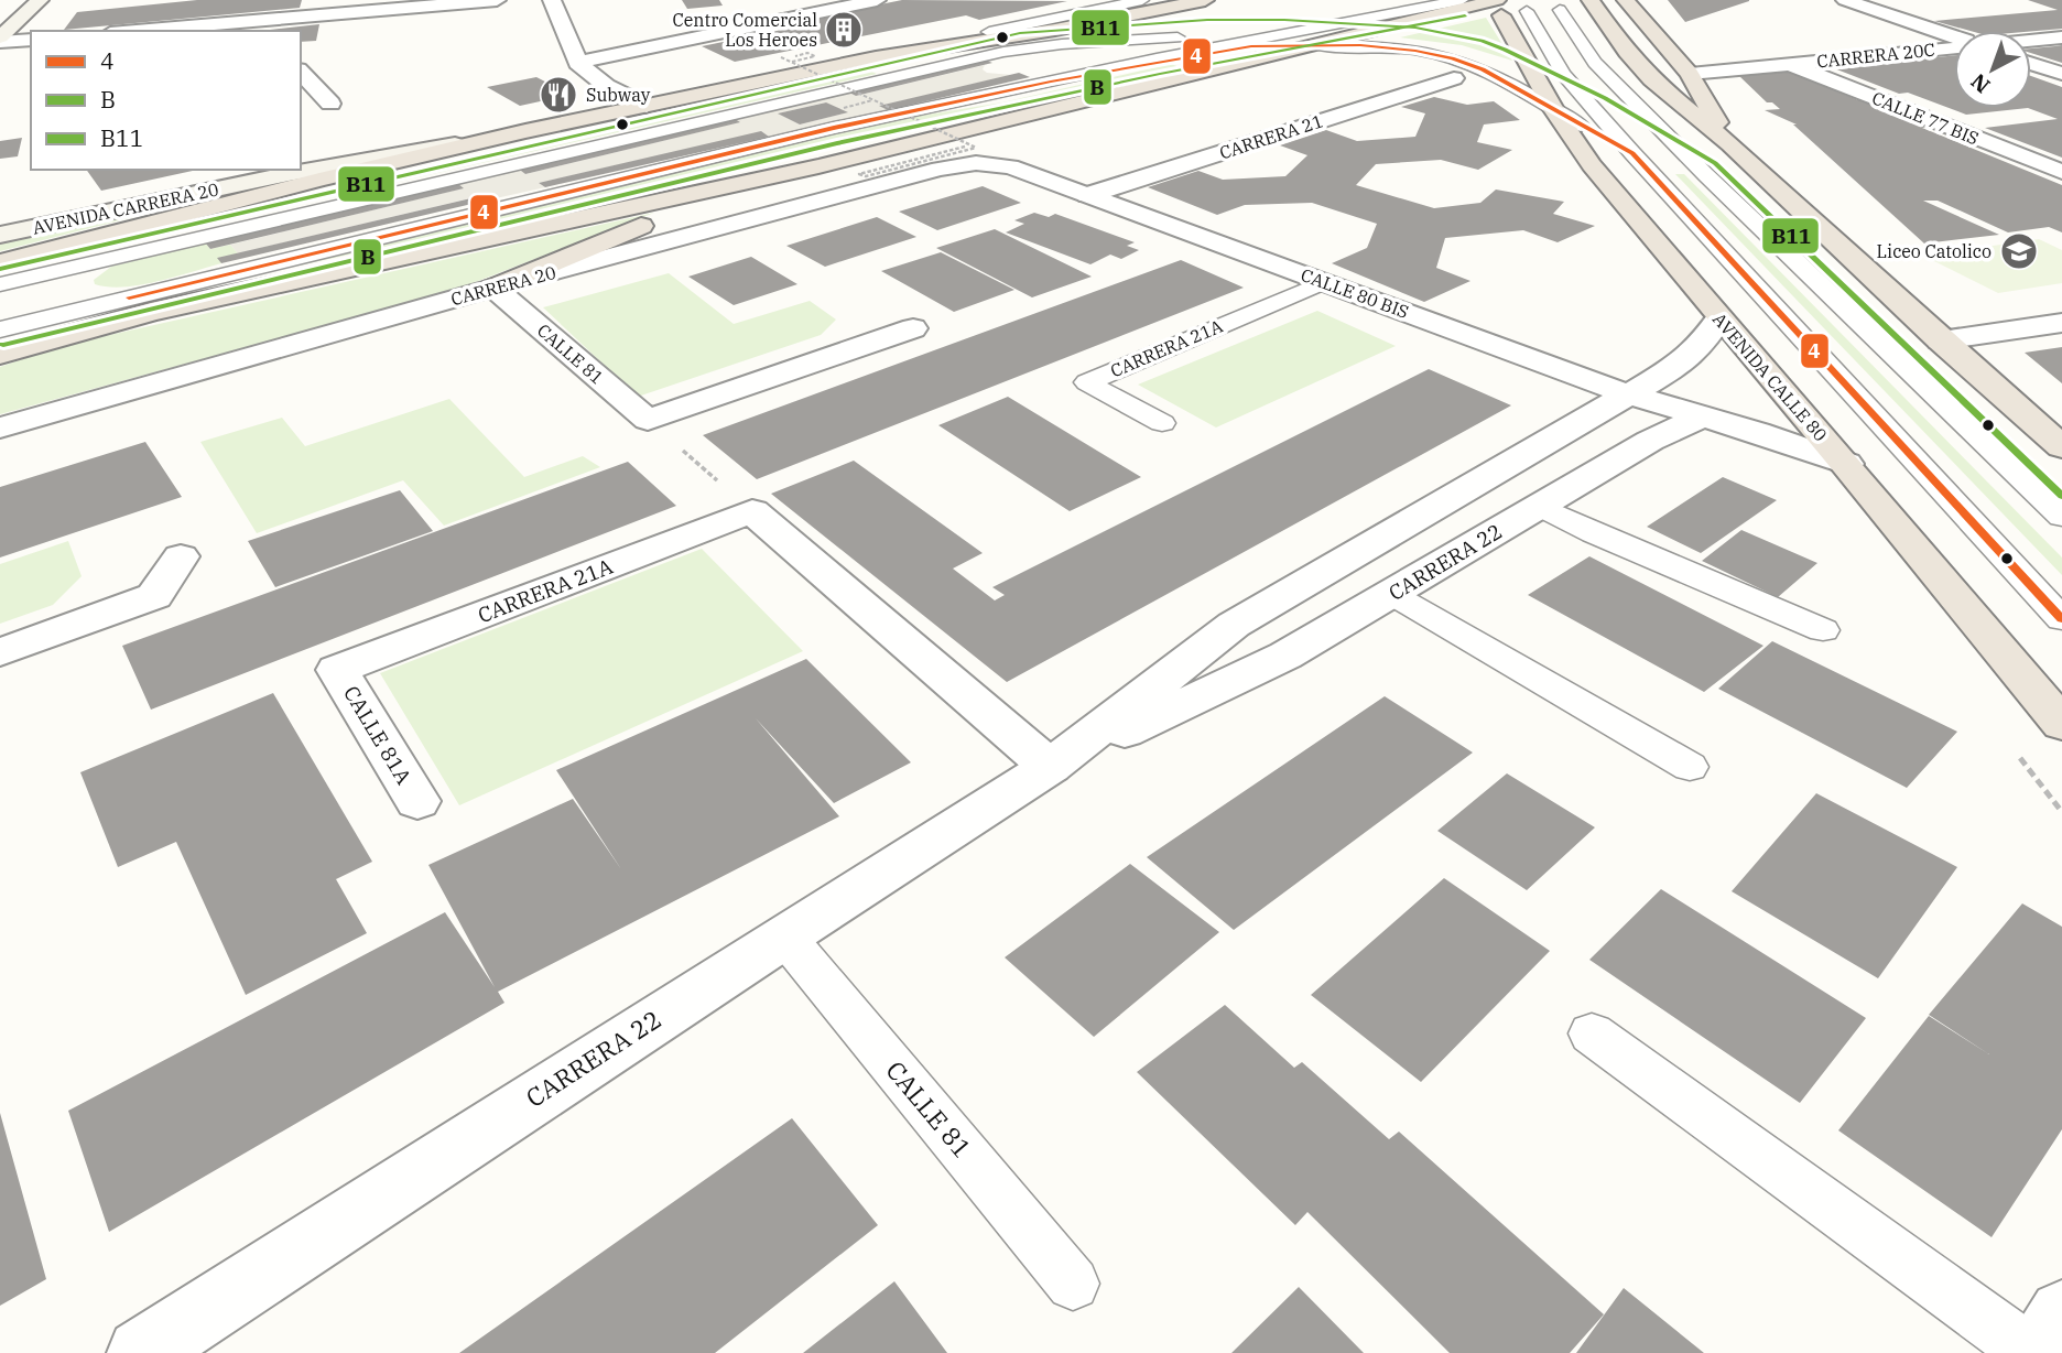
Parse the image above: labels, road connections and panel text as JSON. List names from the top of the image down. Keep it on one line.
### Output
{"streets":{"highway":["AVENIDA CARRERA 20","AVENIDA CALLE 80"],"street":["CARRERA 20C","CALLE 77 BIS","CARRERA 21","CARRERA 20","CALLE 80 BIS","CARRERA 21A","CALLE 81","CARRERA 22","CALLE 81A"]},"crossings":[["CARRERA 20C","CALLE 77 BIS"],["CARRERA 21","CALLE 80 BIS"],["CARRERA 20","CALLE 80 BIS"],["CARRERA 20","CALLE 81"],["CALLE 80 BIS","CARRERA 21A"],["CALLE 80 BIS","CARRERA 22"],["CARRERA 21A","CALLE 81A"],["CALLE 81","CARRERA 22"],["AVENIDA CALLE 80","CARRERA 22"]],"places":{"building":["Centro Comercial Los Heroes"],"restaurant":["Subway"],"school or university":["Liceo Catolico"]},"lines":["transit line B","transit line B11","transit line 4"],"legend":["4","B","B11"],"north":"bottom left"}
